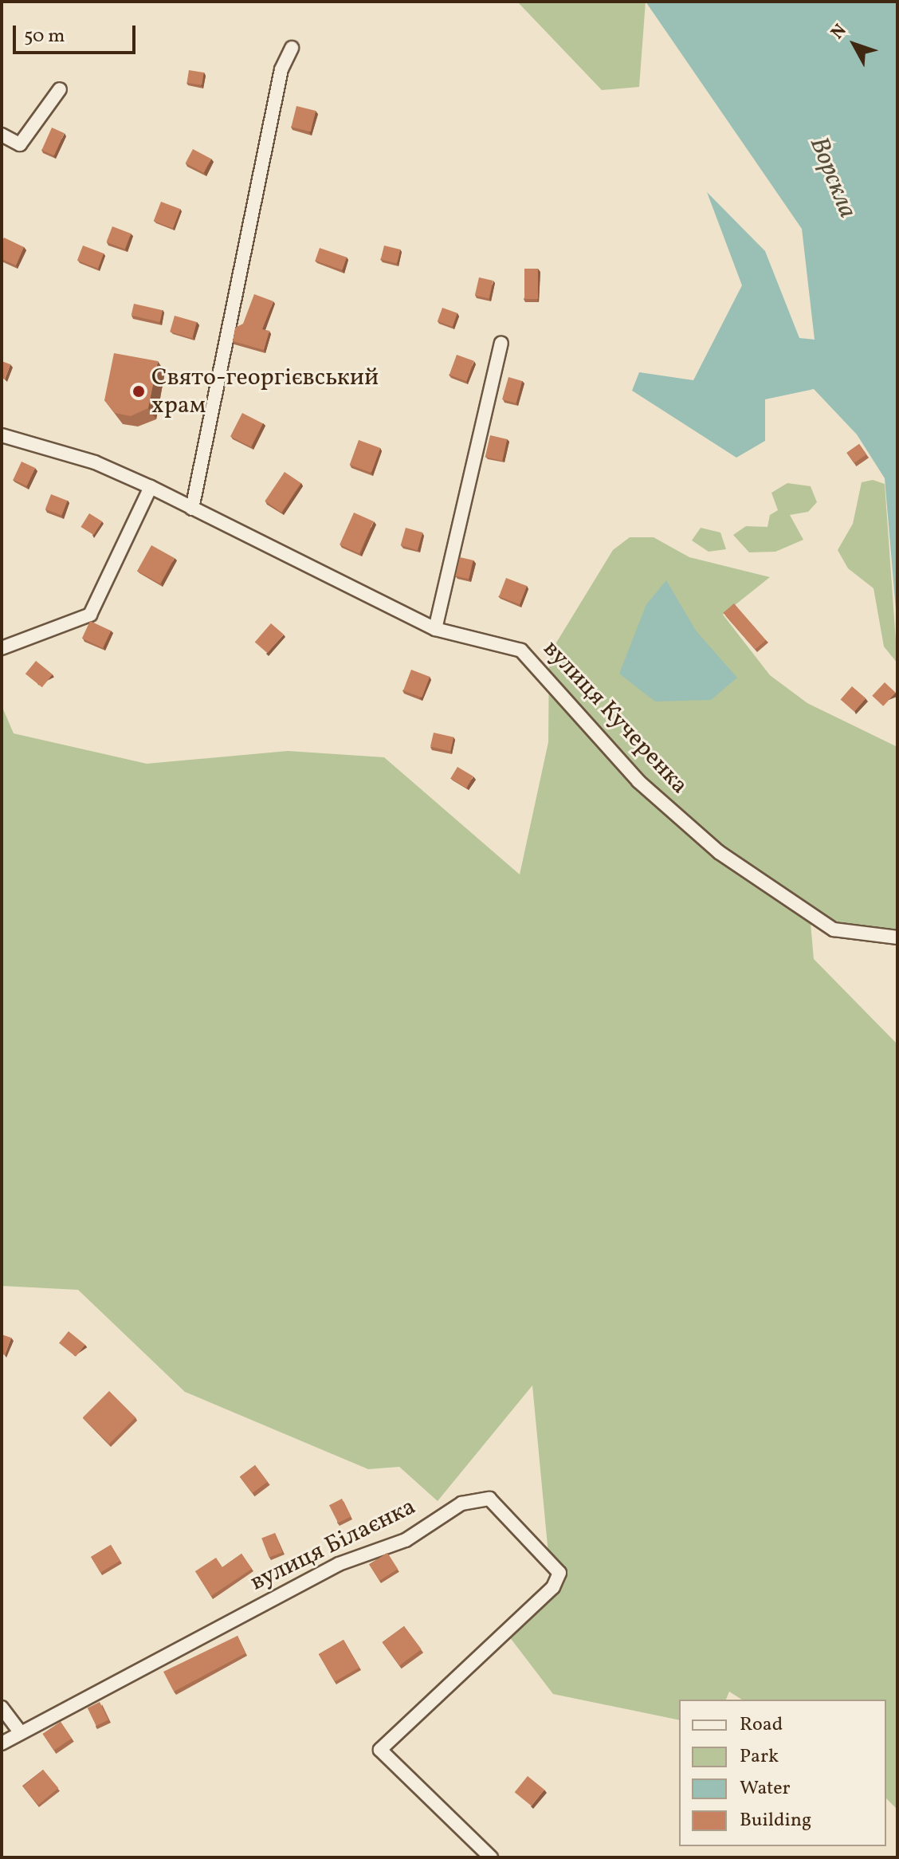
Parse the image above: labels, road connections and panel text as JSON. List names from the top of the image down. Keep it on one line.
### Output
{"streets":{"street":["вулиця Кучеренка","вулиця Білаєнка"]},"water":["Ворскла"],"places":["Свято-георгієвський храм"],"legend":["Road","Park","Water","Building"],"scale_bar":"50 m","north":"top left"}
